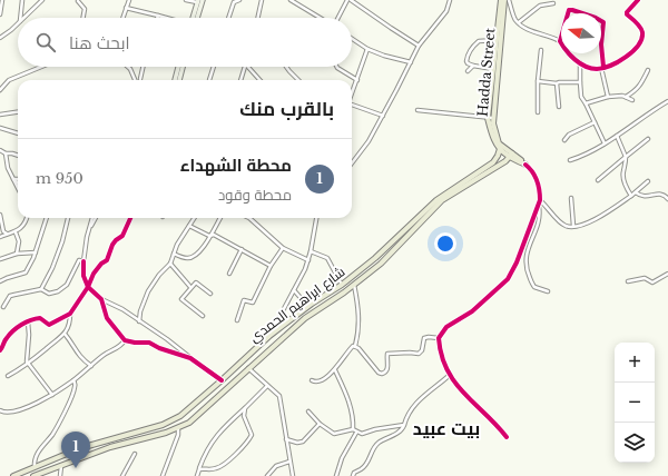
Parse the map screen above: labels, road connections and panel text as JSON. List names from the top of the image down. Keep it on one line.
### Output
{"streets":{"main road":["Hadda Street","شارع ابراهيم الحمدي"]},"crossings":[["Hadda Street","شارع ابراهيم الحمدي"]],"districts":["بيت عبيد"],"north":"left","page":{"search":"ابحث هنا","heading":"بالقرب منك","list":[{"mark":"1","name":"محطة الشهداء","note":"محطة وقود","value":"950 m"}],"map_buttons":["+","−"],"pins":"1"}}
